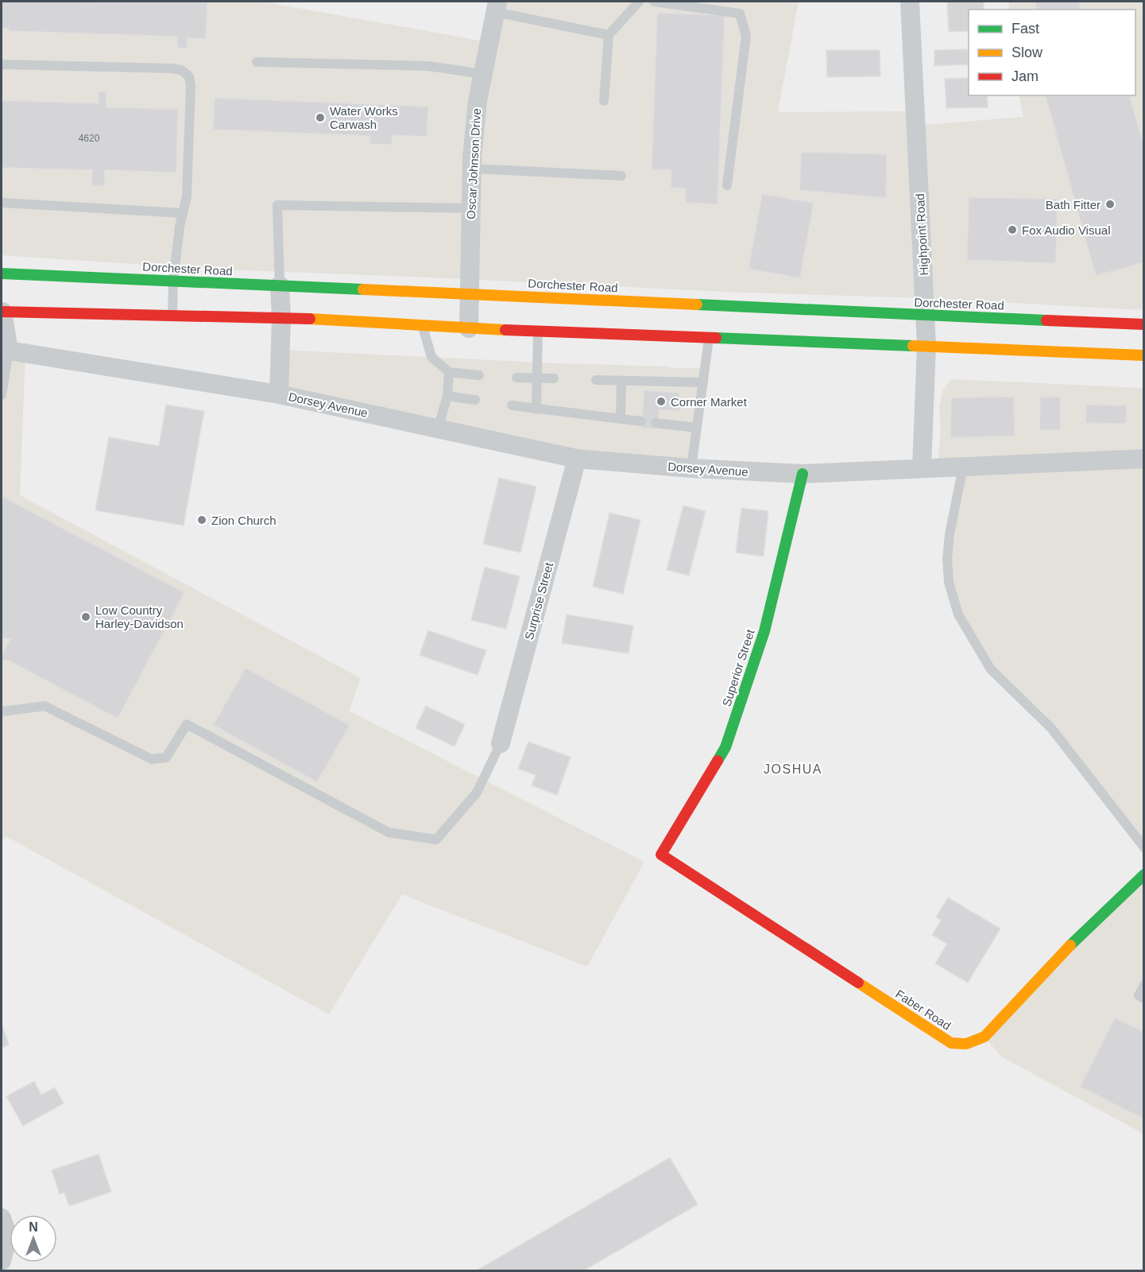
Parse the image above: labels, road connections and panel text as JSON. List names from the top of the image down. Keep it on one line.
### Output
{"streets":{"main road":["Dorchester Road","Superior Street","Faber Road"],"street":["Oscar Johnson Drive","Highpoint Road","Dorsey Avenue","Surprise Street"]},"crossings":[["Oscar Johnson Drive","Dorchester Road"],["Highpoint Road","Dorchester Road"],["Highpoint Road","Dorsey Avenue"],["Dorchester Road","Dorsey Avenue"],["Dorsey Avenue","Surprise Street"],["Dorsey Avenue","Superior Street"],["Superior Street","Faber Road"]],"districts":["JOSHUA"],"places":["Water Works Carwash","Bath Fitter","Fox Audio Visual","Corner Market","Zion Church","Low Country Harley-Davidson"],"house_numbers":["4620"],"legend":["Fast","Slow","Jam"],"north":"top"}
